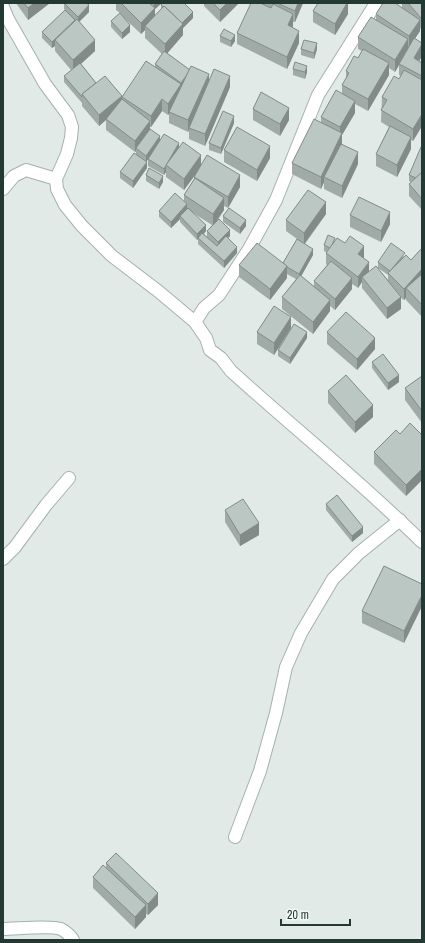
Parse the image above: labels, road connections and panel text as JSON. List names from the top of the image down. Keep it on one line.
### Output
{"scale_bar":"20 m"}
